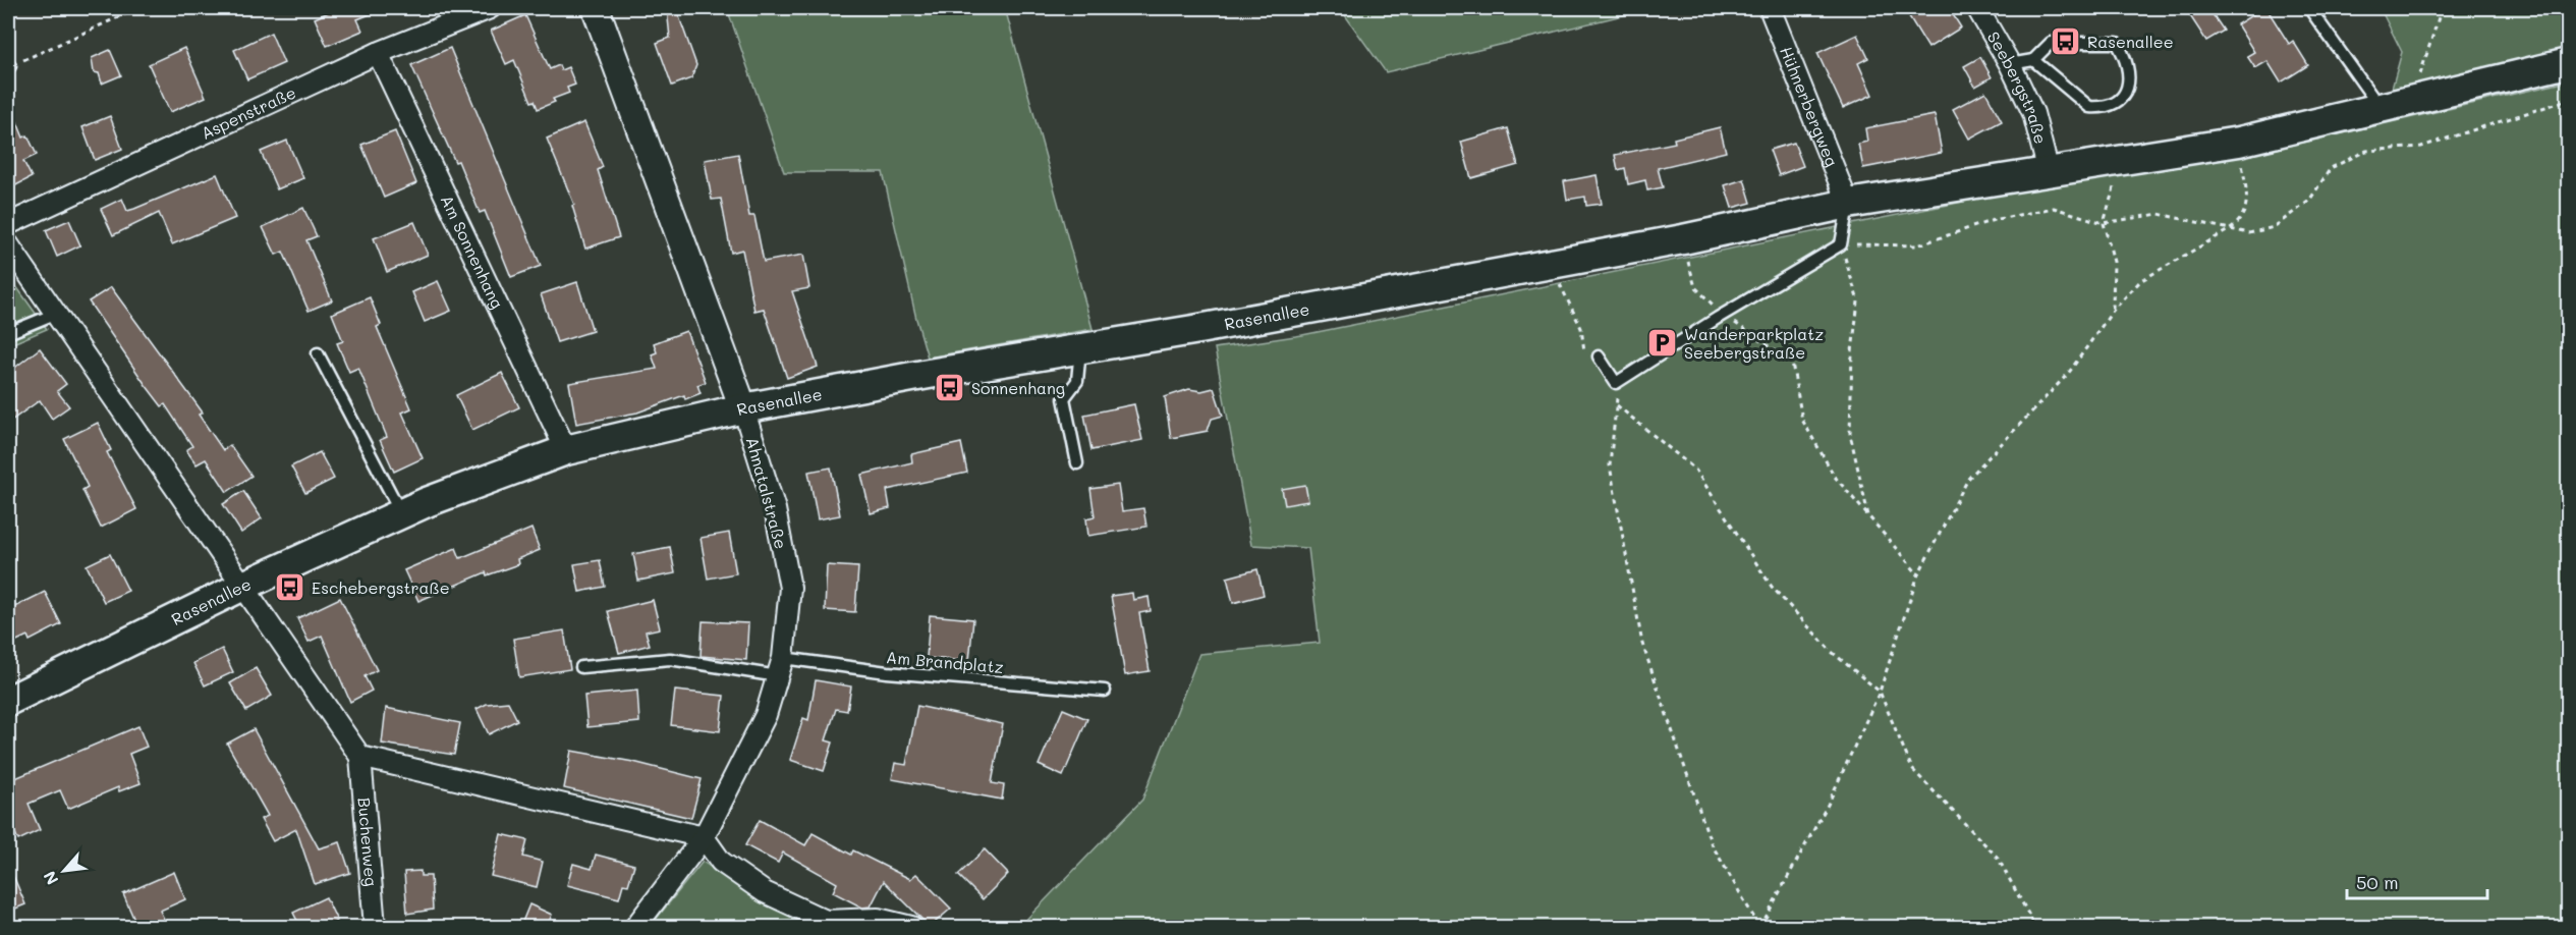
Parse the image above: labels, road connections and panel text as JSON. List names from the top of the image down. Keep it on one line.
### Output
{"streets":{"main road":["Rasenallee"],"street":["Seebergstraße","Hühnerbergweg","Aspenstraße","Am Sonnenhang","Ahnatalstraße","Buchenweg"],"lane":["Am Brandplatz"]},"crossings":[["Seebergstraße","Rasenallee"],["Hühnerbergweg","Rasenallee"],["Aspenstraße","Am Sonnenhang"],["Am Sonnenhang","Rasenallee"],["Rasenallee","Ahnatalstraße"],["Ahnatalstraße","Am Brandplatz"]],"places":{"bus stop":["Rasenallee","Sonnenhang","Eschebergstraße"],"parking":["Wanderparkplatz Seebergstraße"]},"scale_bar":"50 m","north":"bottom left"}
